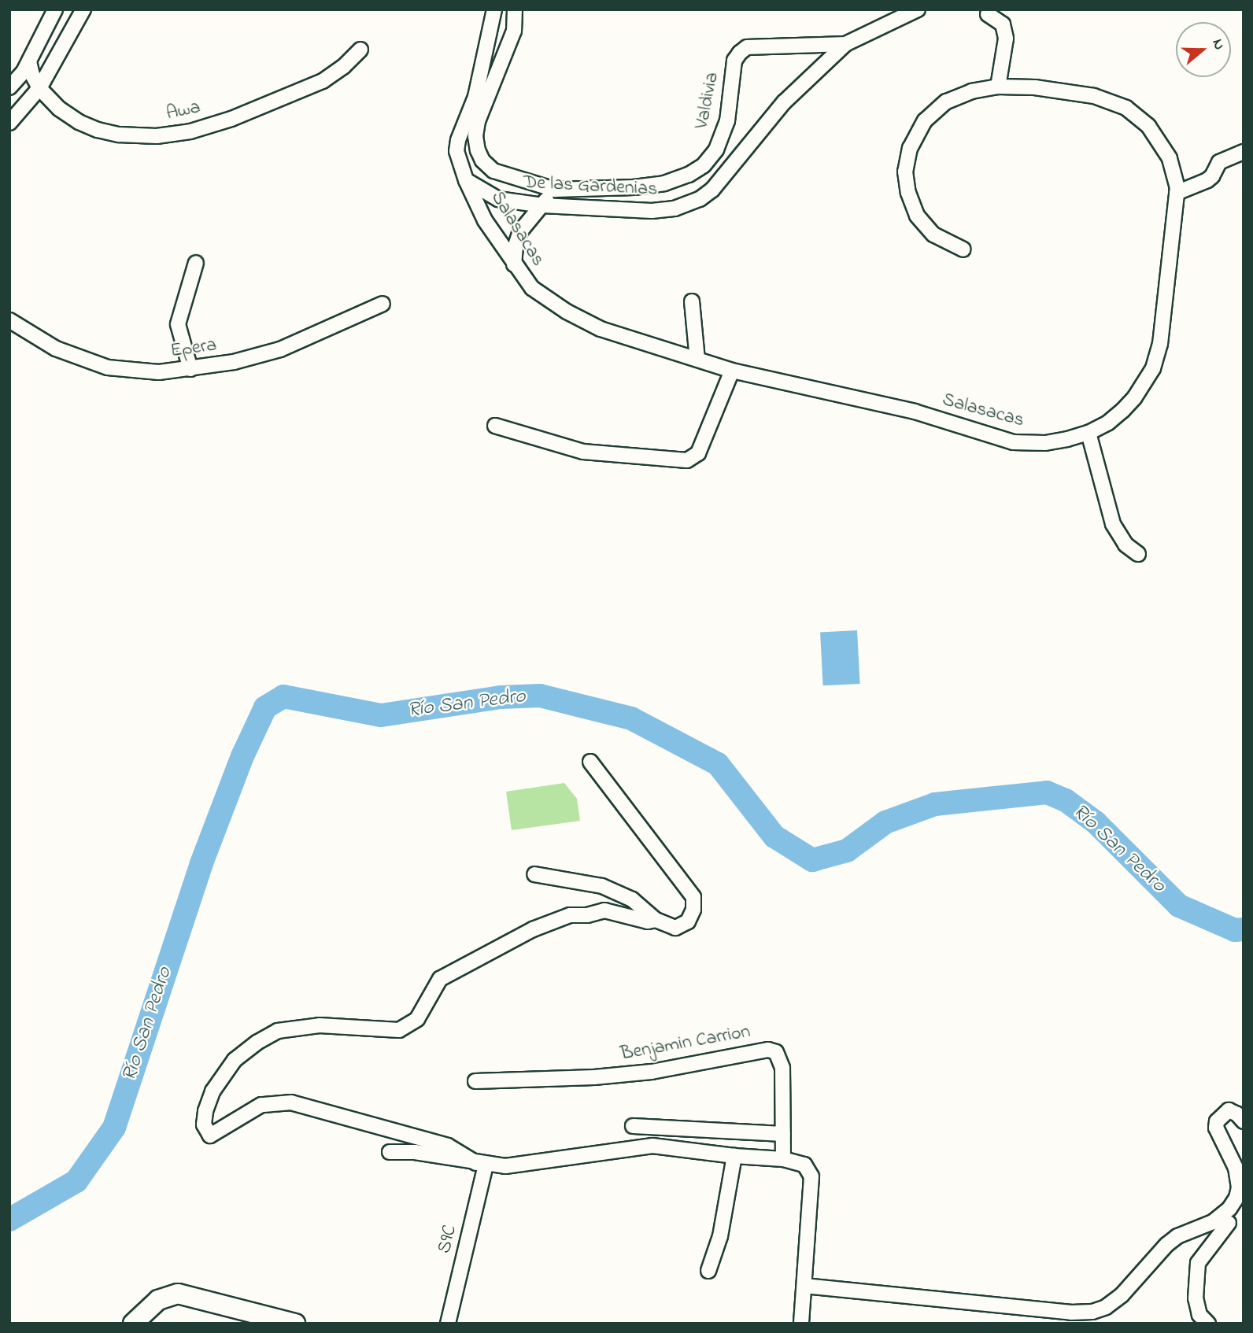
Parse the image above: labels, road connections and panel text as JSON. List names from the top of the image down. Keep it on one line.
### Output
{"streets":{"street":["Valdivia","Awa","De las Gardenias","Salasacas","Epera","Benjamin Carrion","S9C"]},"crossings":[["Valdivia","De las Gardenias"],["De las Gardenias","Salasacas"]],"water":["Río San Pedro"],"north":"right"}
